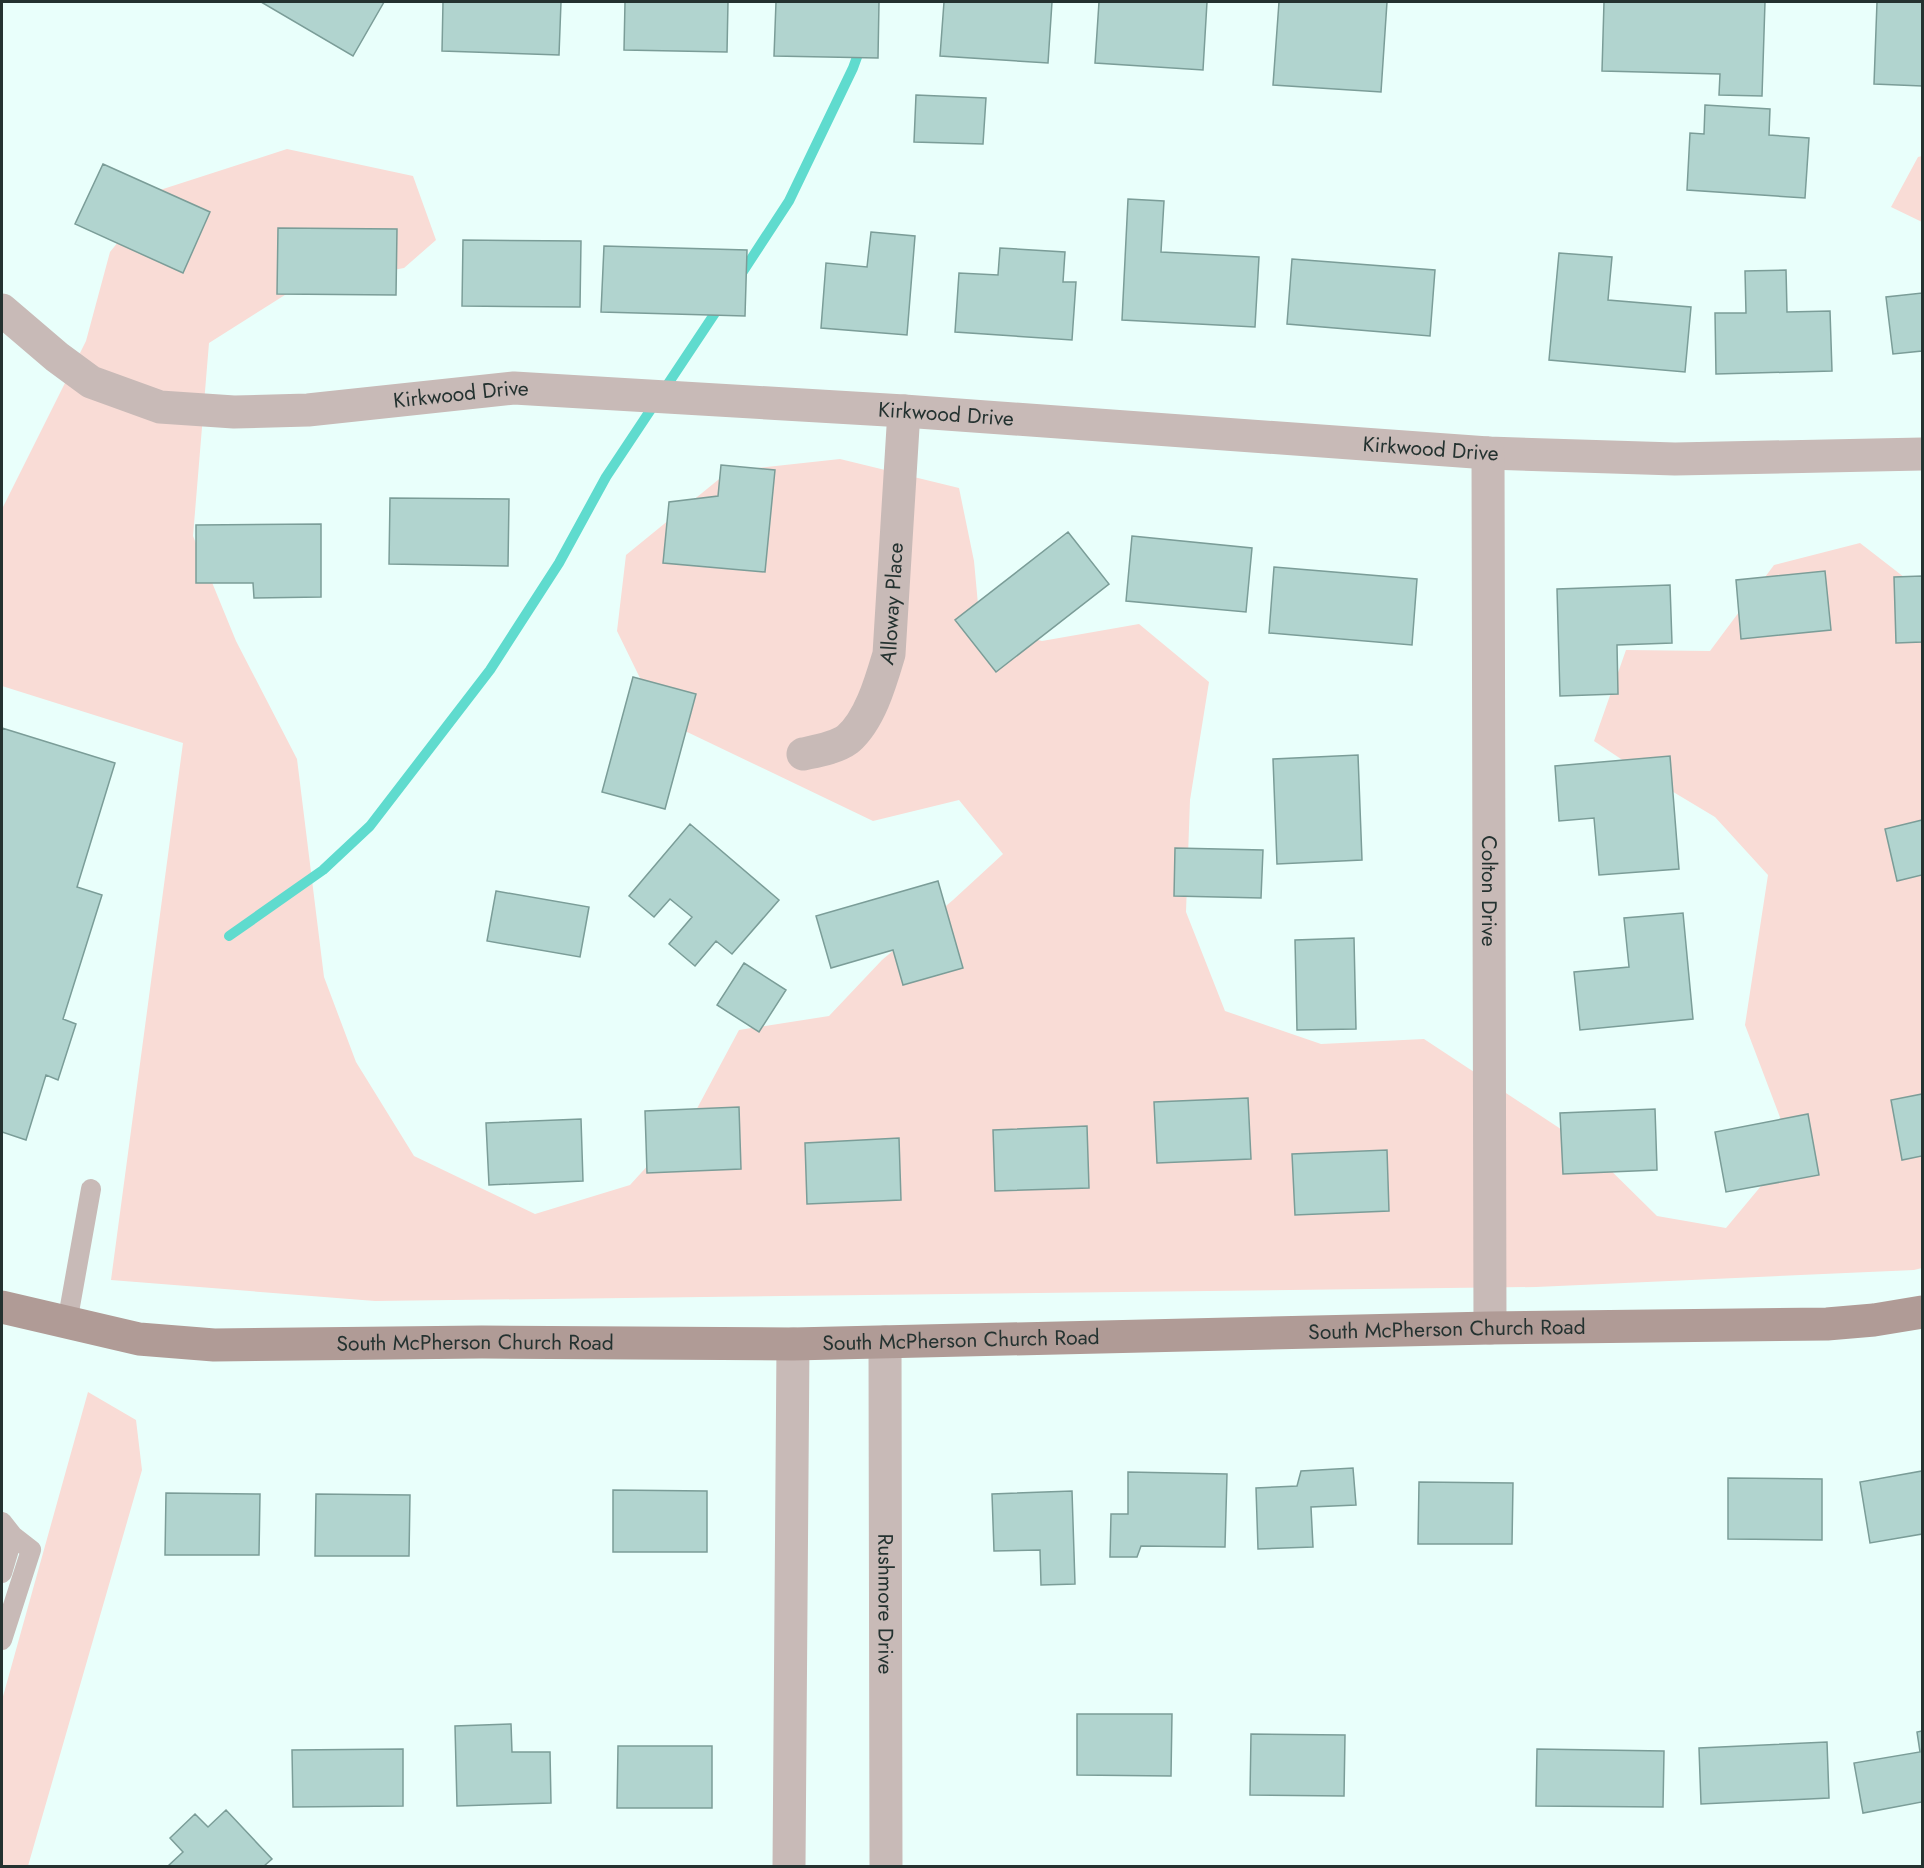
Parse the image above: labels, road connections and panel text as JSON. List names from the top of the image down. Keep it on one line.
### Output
{"streets":{"main road":["South McPherson Church Road"],"street":["Kirkwood Drive","Alloway Place","Colton Drive","Rushmore Drive"]},"crossings":[["Kirkwood Drive","Alloway Place"],["Kirkwood Drive","Colton Drive"],["Colton Drive","South McPherson Church Road"],["South McPherson Church Road","Rushmore Drive"]]}
